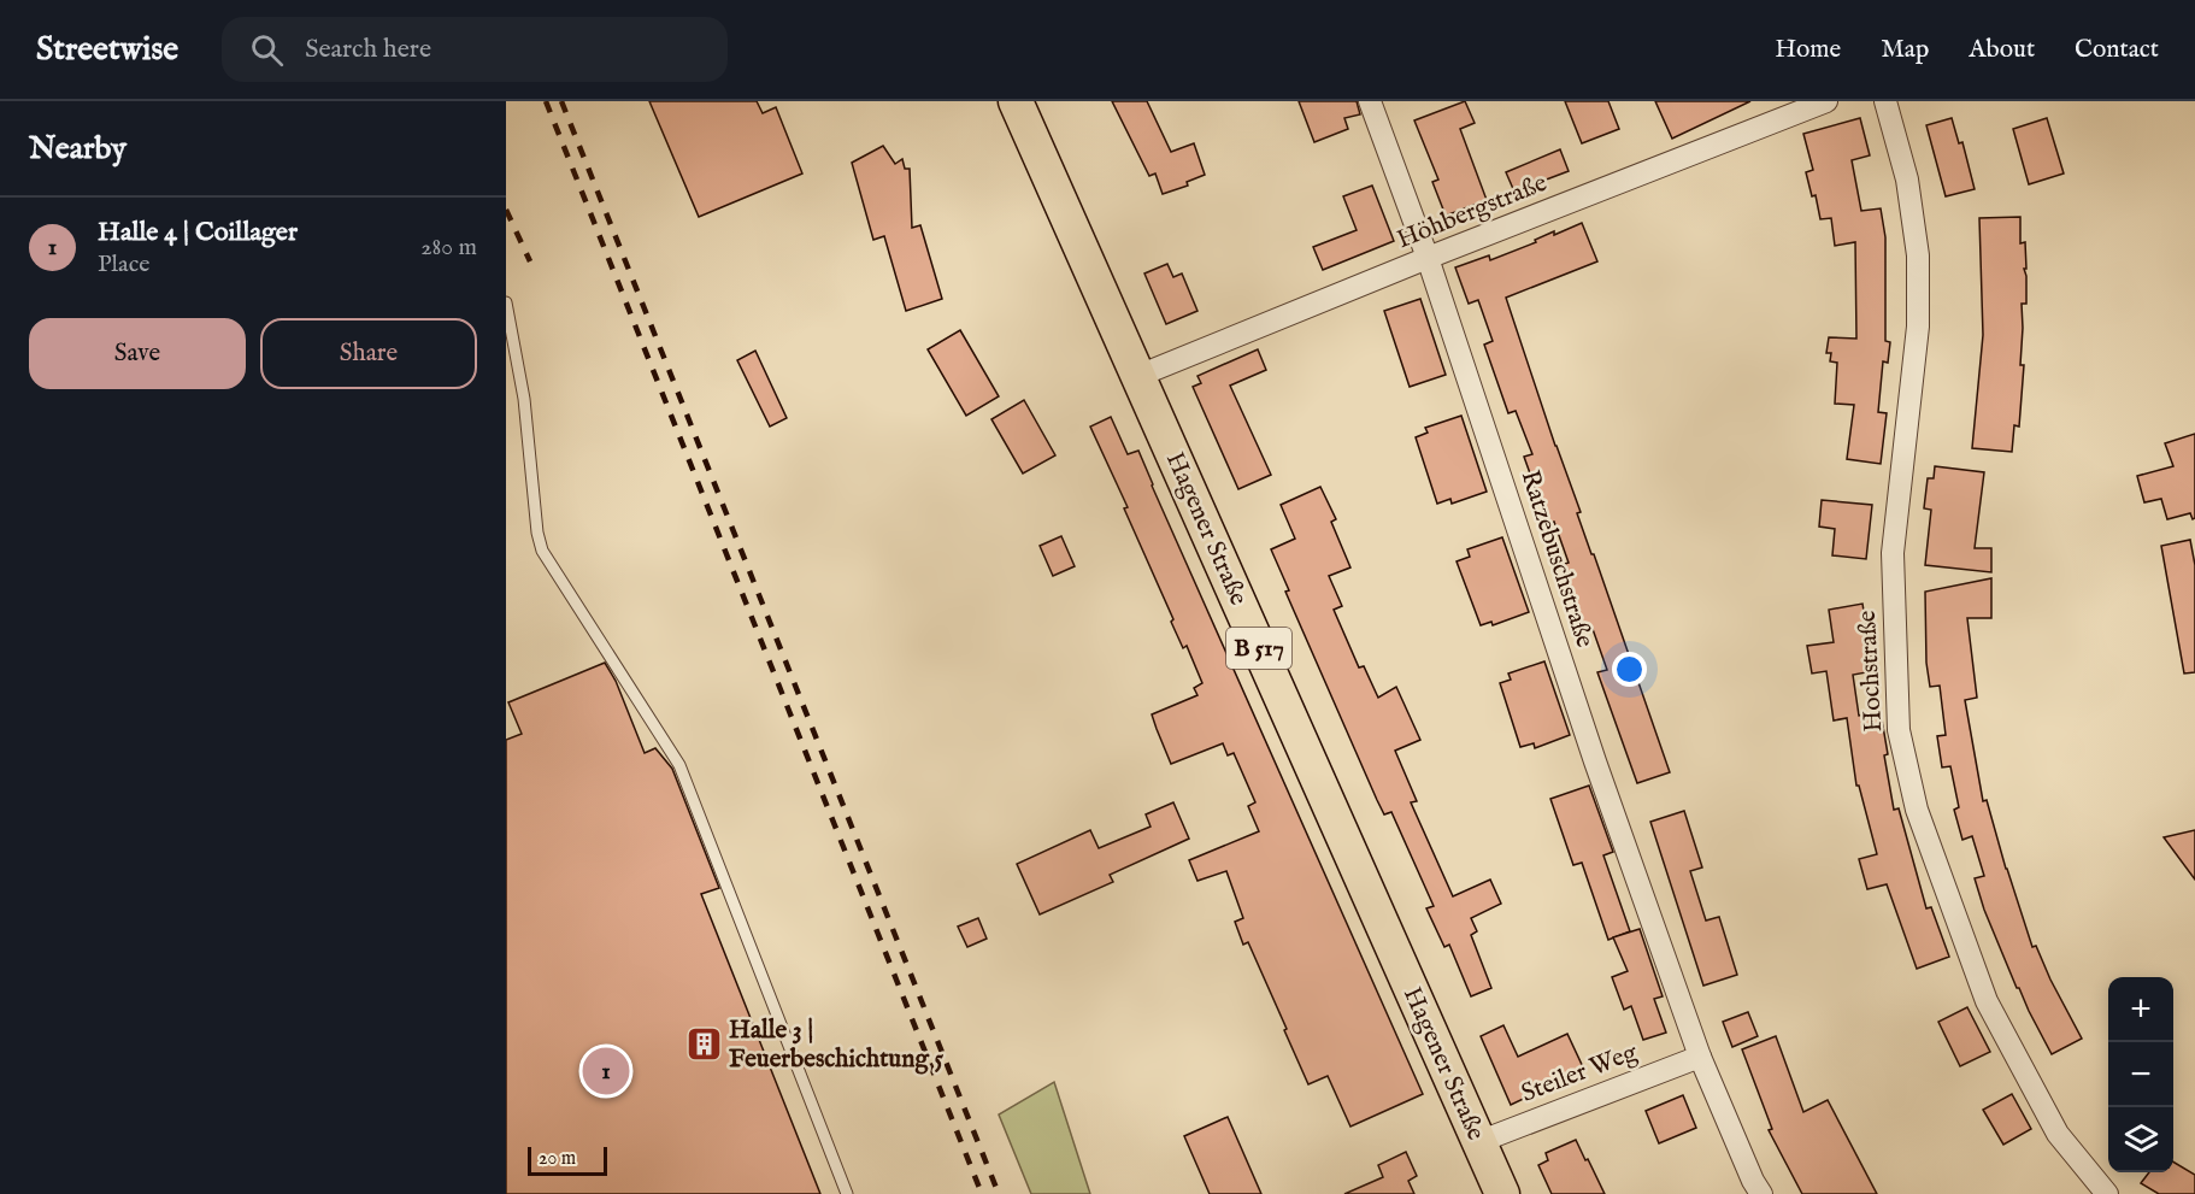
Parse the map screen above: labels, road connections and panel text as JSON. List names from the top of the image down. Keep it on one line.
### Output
{"streets":{"main road":["Hagener Straße","B 517"],"street":["Höhbergstraße","Ratzebuschstraße","Hochstraße","Steiler Weg"]},"crossings":[["Höhbergstraße","Hagener Straße"],["Höhbergstraße","Ratzebuschstraße"],["Hagener Straße","Steiler Weg"],["Ratzebuschstraße","Steiler Weg"]],"places":{"building":["Halle 3 | Feuerbeschichtung 5"]},"scale_bar":"20 m","page":{"header":"Streetwise","search":"Search here","nav":["Home","Map","About","Contact"],"heading":"Nearby","list":[{"mark":"1","name":"Halle 4 | Coillager","note":"Place","value":"280 m"}],"buttons":["Save","Share"],"map_buttons":["+","−"],"pins":"1","scale":"20 m"}}
